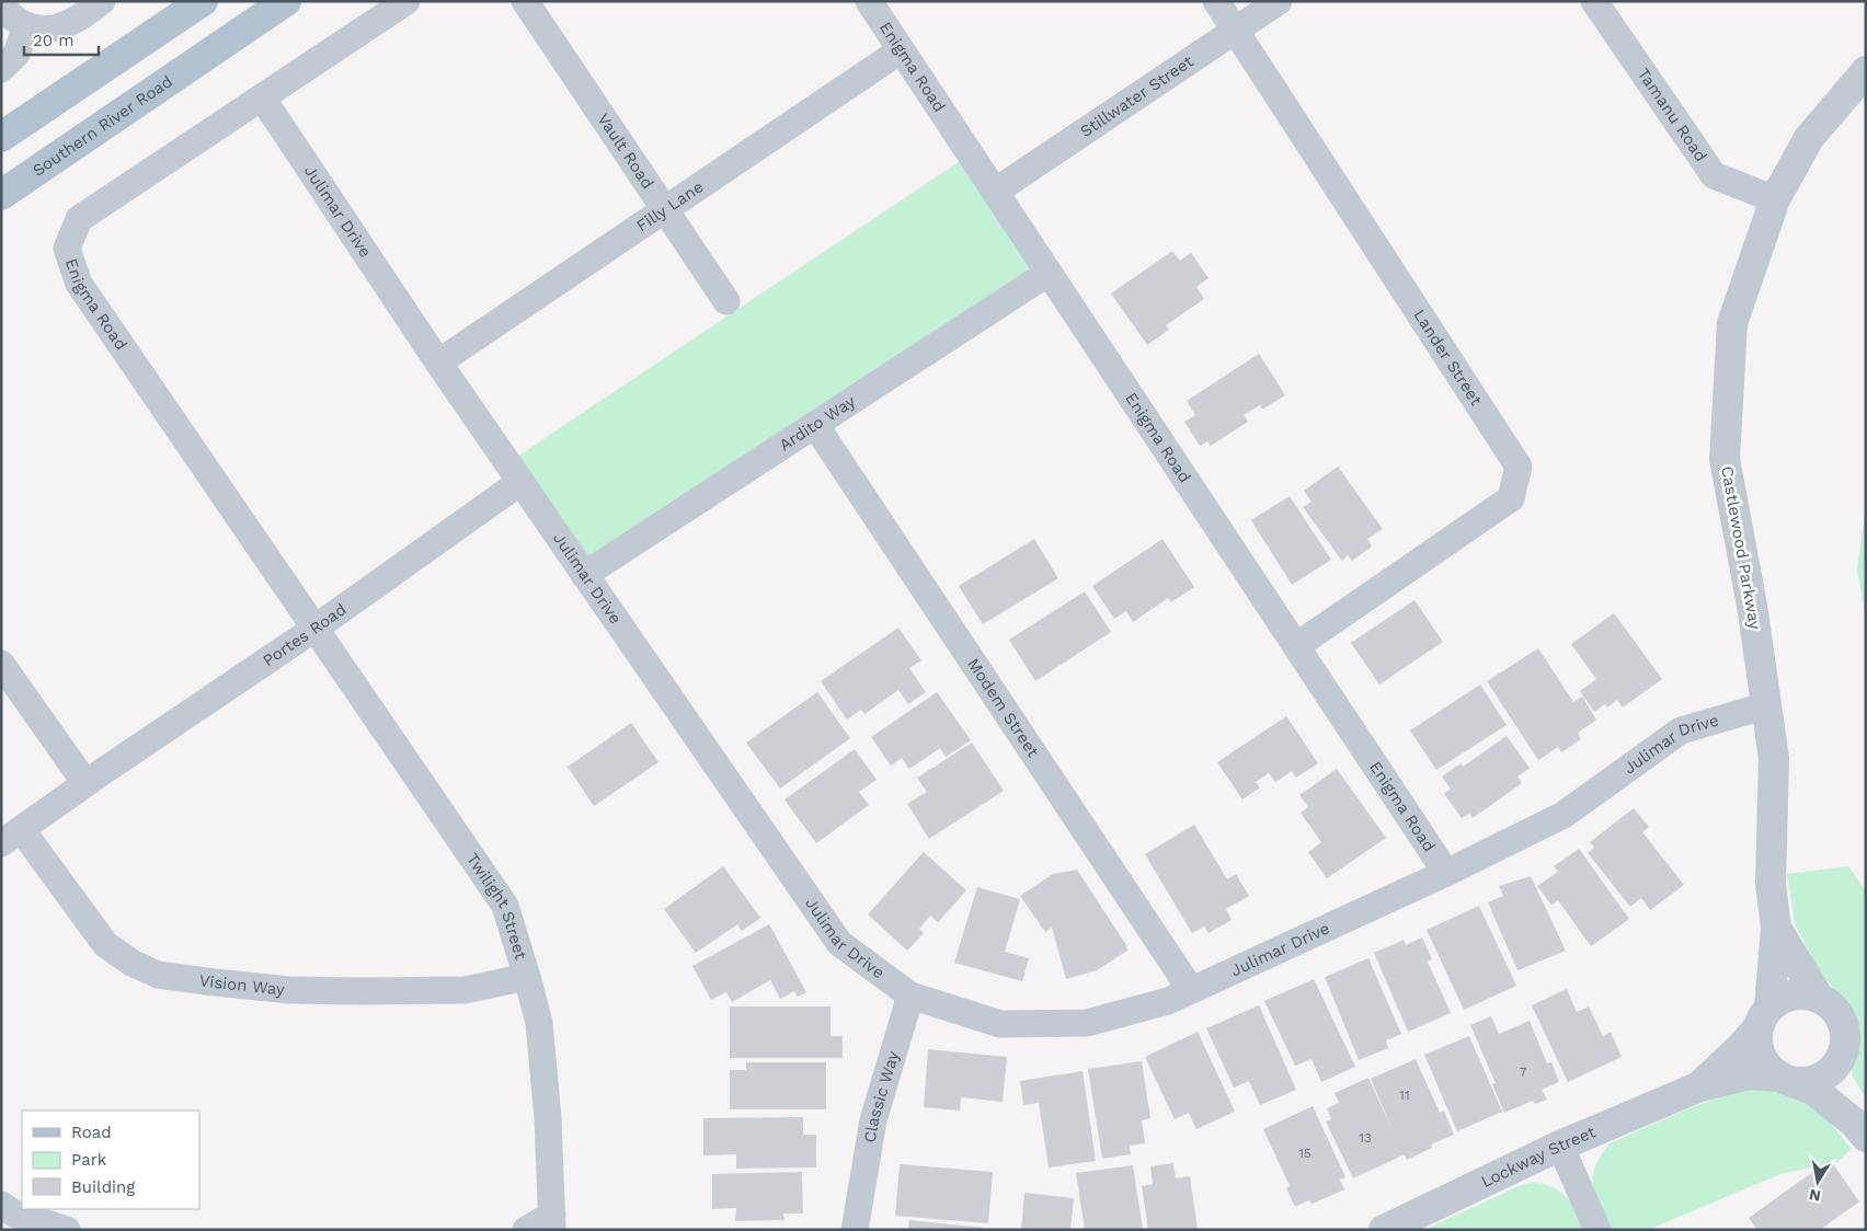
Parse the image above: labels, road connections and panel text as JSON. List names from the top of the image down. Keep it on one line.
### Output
{"streets":{"main road":["Southern River Road"],"street":["Enigma Road","Stillwater Street","Tamanu Road","Vault Road","Filly Lane","Julimar Drive","Lander Street","Ardito Way","Castlewood Parkway","Portes Road","Modem Street","Twilight Street","Vision Way","Classic Way","Lockway Street"]},"crossings":[["Enigma Road","Stillwater Street"],["Enigma Road","Filly Lane"],["Enigma Road","Julimar Drive"],["Enigma Road","Lander Street"],["Enigma Road","Ardito Way"],["Enigma Road","Portes Road"],["Enigma Road","Twilight Street"],["Stillwater Street","Lander Street"],["Tamanu Road","Castlewood Parkway"],["Vault Road","Filly Lane"],["Filly Lane","Julimar Drive"],["Julimar Drive","Ardito Way"],["Julimar Drive","Castlewood Parkway"],["Julimar Drive","Portes Road"],["Julimar Drive","Modem Street"],["Julimar Drive","Classic Way"],["Ardito Way","Modem Street"],["Castlewood Parkway","Lockway Street"],["Portes Road","Twilight Street"],["Portes Road","Vision Way"],["Twilight Street","Vision Way"]],"house_numbers":["7","11","13","15"],"legend":["Road","Park","Building"],"scale_bar":"20 m","north":"bottom"}
